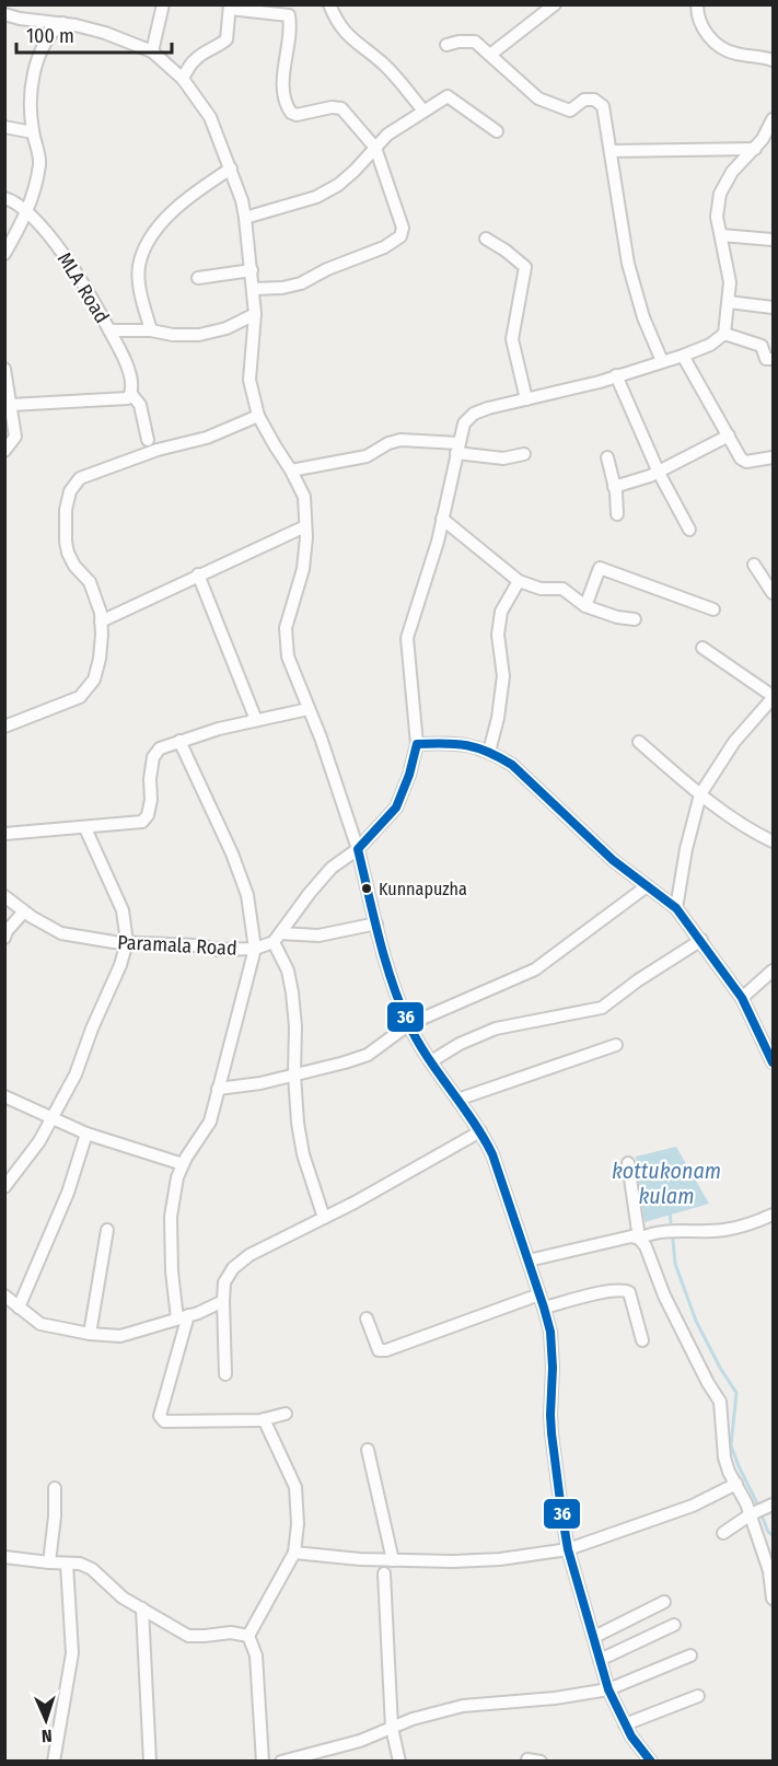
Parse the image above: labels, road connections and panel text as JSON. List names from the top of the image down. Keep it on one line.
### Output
{"streets":{"street":["MLA Road","Paramala Road"]},"water":["kottukonam kulam"],"places":["Kunnapuzha"],"lines":["transit line 36"],"scale_bar":"100 m","north":"bottom"}
